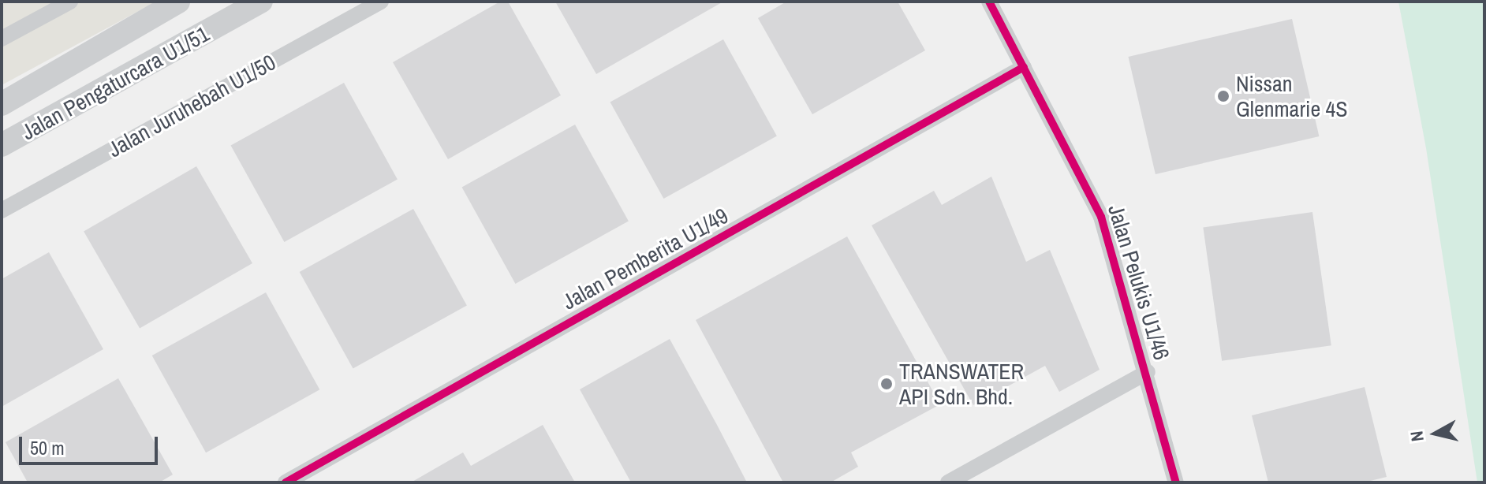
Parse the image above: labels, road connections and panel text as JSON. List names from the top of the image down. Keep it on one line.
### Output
{"streets":{"main road":["Jalan Pengaturcara U1/51"],"street":["Jalan Juruhebah U1/50","Jalan Pemberita U1/49","Jalan Pelukis U1/46"]},"crossings":[["Jalan Pemberita U1/49","Jalan Pelukis U1/46"]],"places":["Nissan Glenmarie 4S","TRANSWATER API Sdn. Bhd."],"scale_bar":"50 m","north":"left"}
